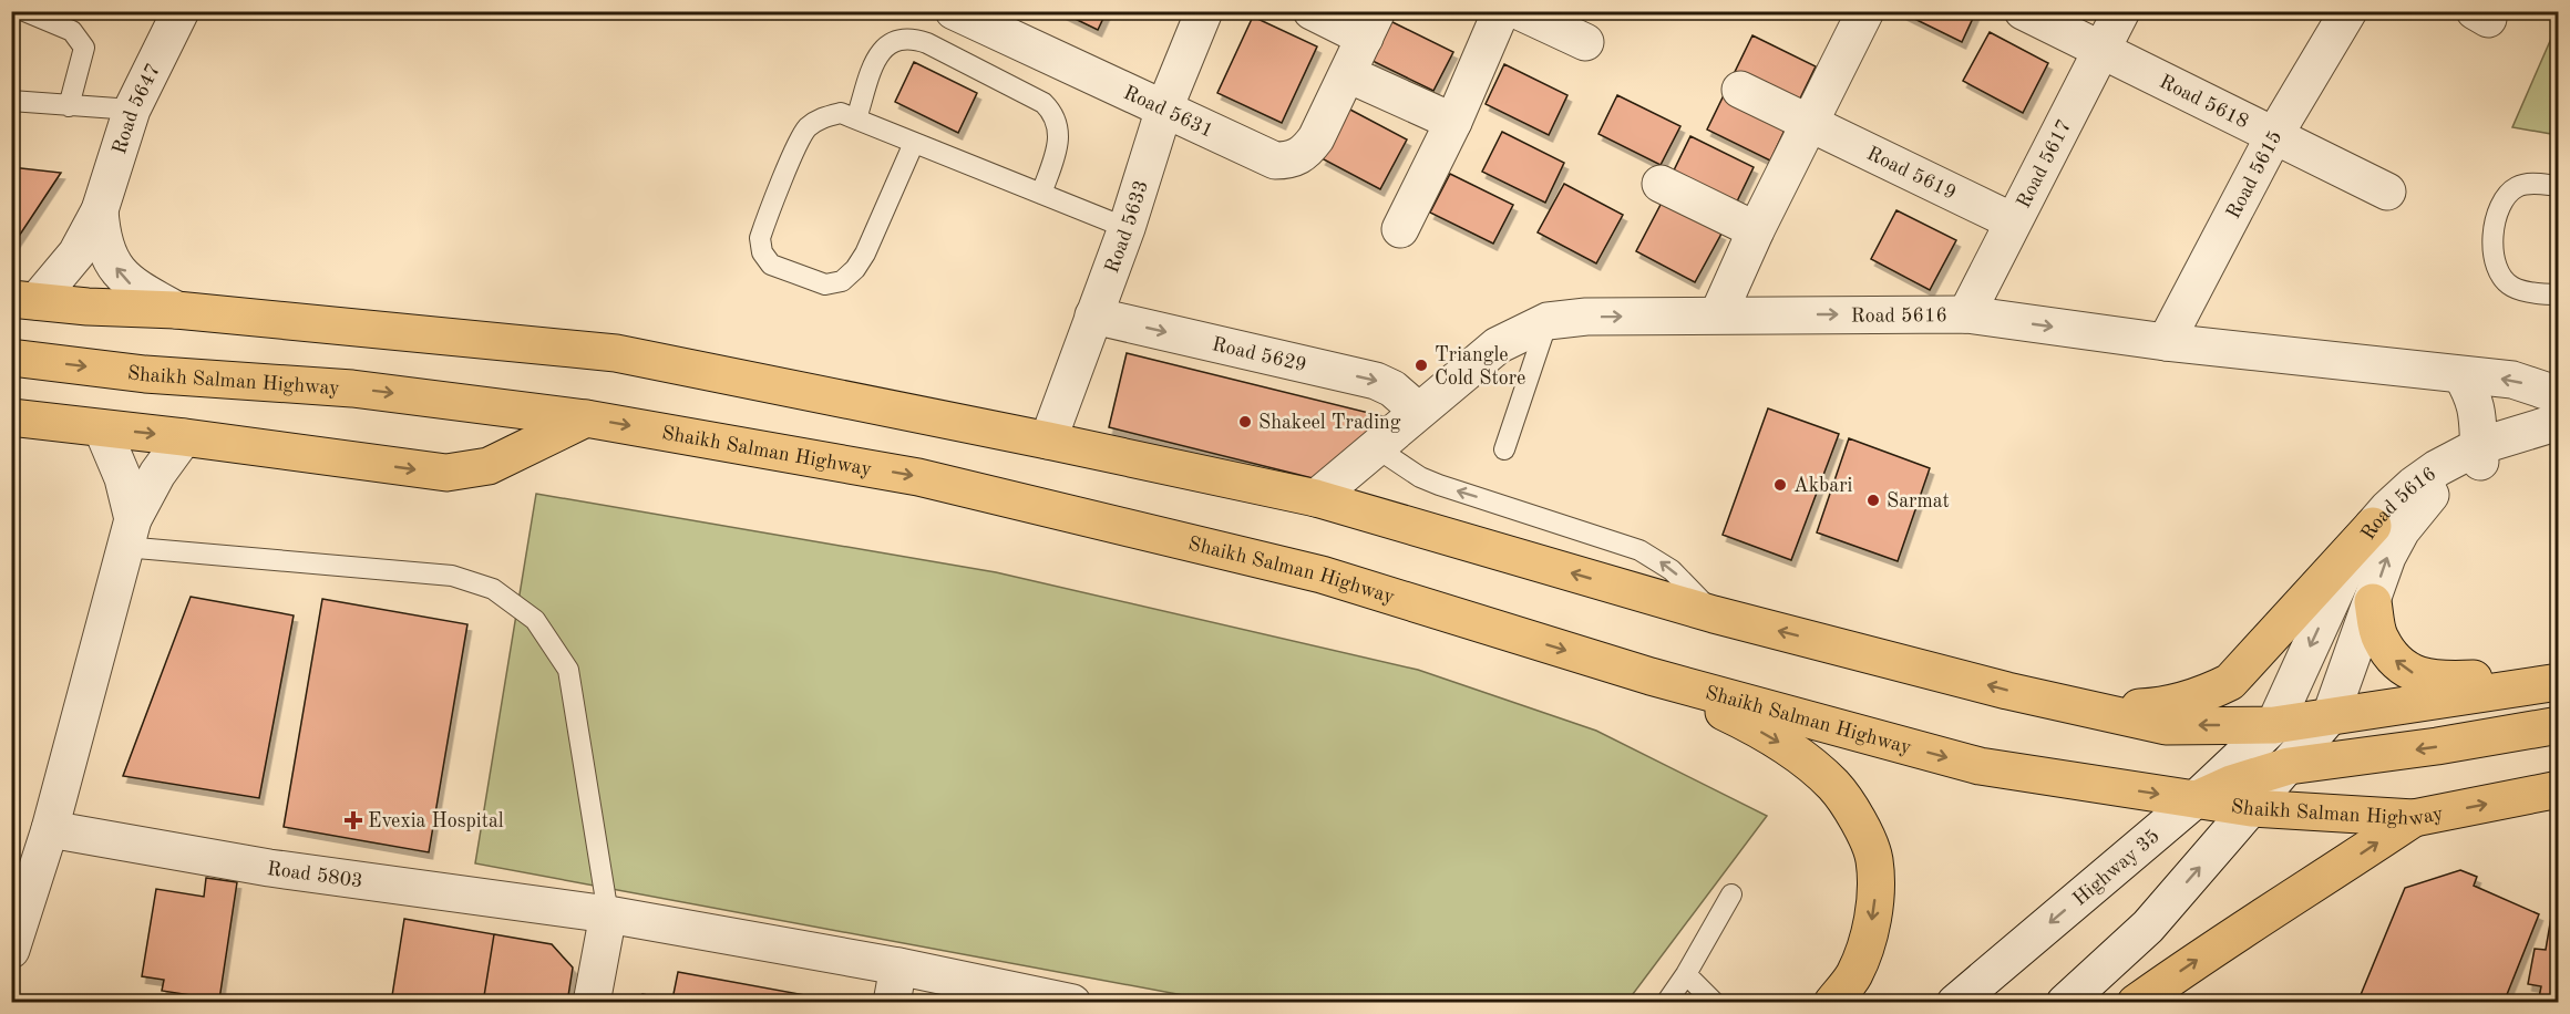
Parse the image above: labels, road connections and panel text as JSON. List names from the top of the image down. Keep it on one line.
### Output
{"streets":{"main road":["Shaikh Salman Highway"],"street":["Road 5618","Road 5647","Road 5631","Road 5617","Road 5619","Road 5615","Road 5633","Road 5616","Road 5629","Highway 35","Road 5803"]},"crossings":[["Road 5618","Road 5617"],["Road 5618","Road 5615"],["Road 5631","Road 5633"],["Road 5617","Road 5619"],["Road 5617","Road 5616"],["Road 5615","Road 5616"],["Road 5633","Road 5629"],["Road 5616","Road 5629"],["Road 5616","Highway 35"],["Shaikh Salman Highway","Highway 35"]],"places":{"other":["Triangle Cold Store","Shakeel Trading","Akbari","Sarmat"],"health":["Evexia Hospital"]}}
